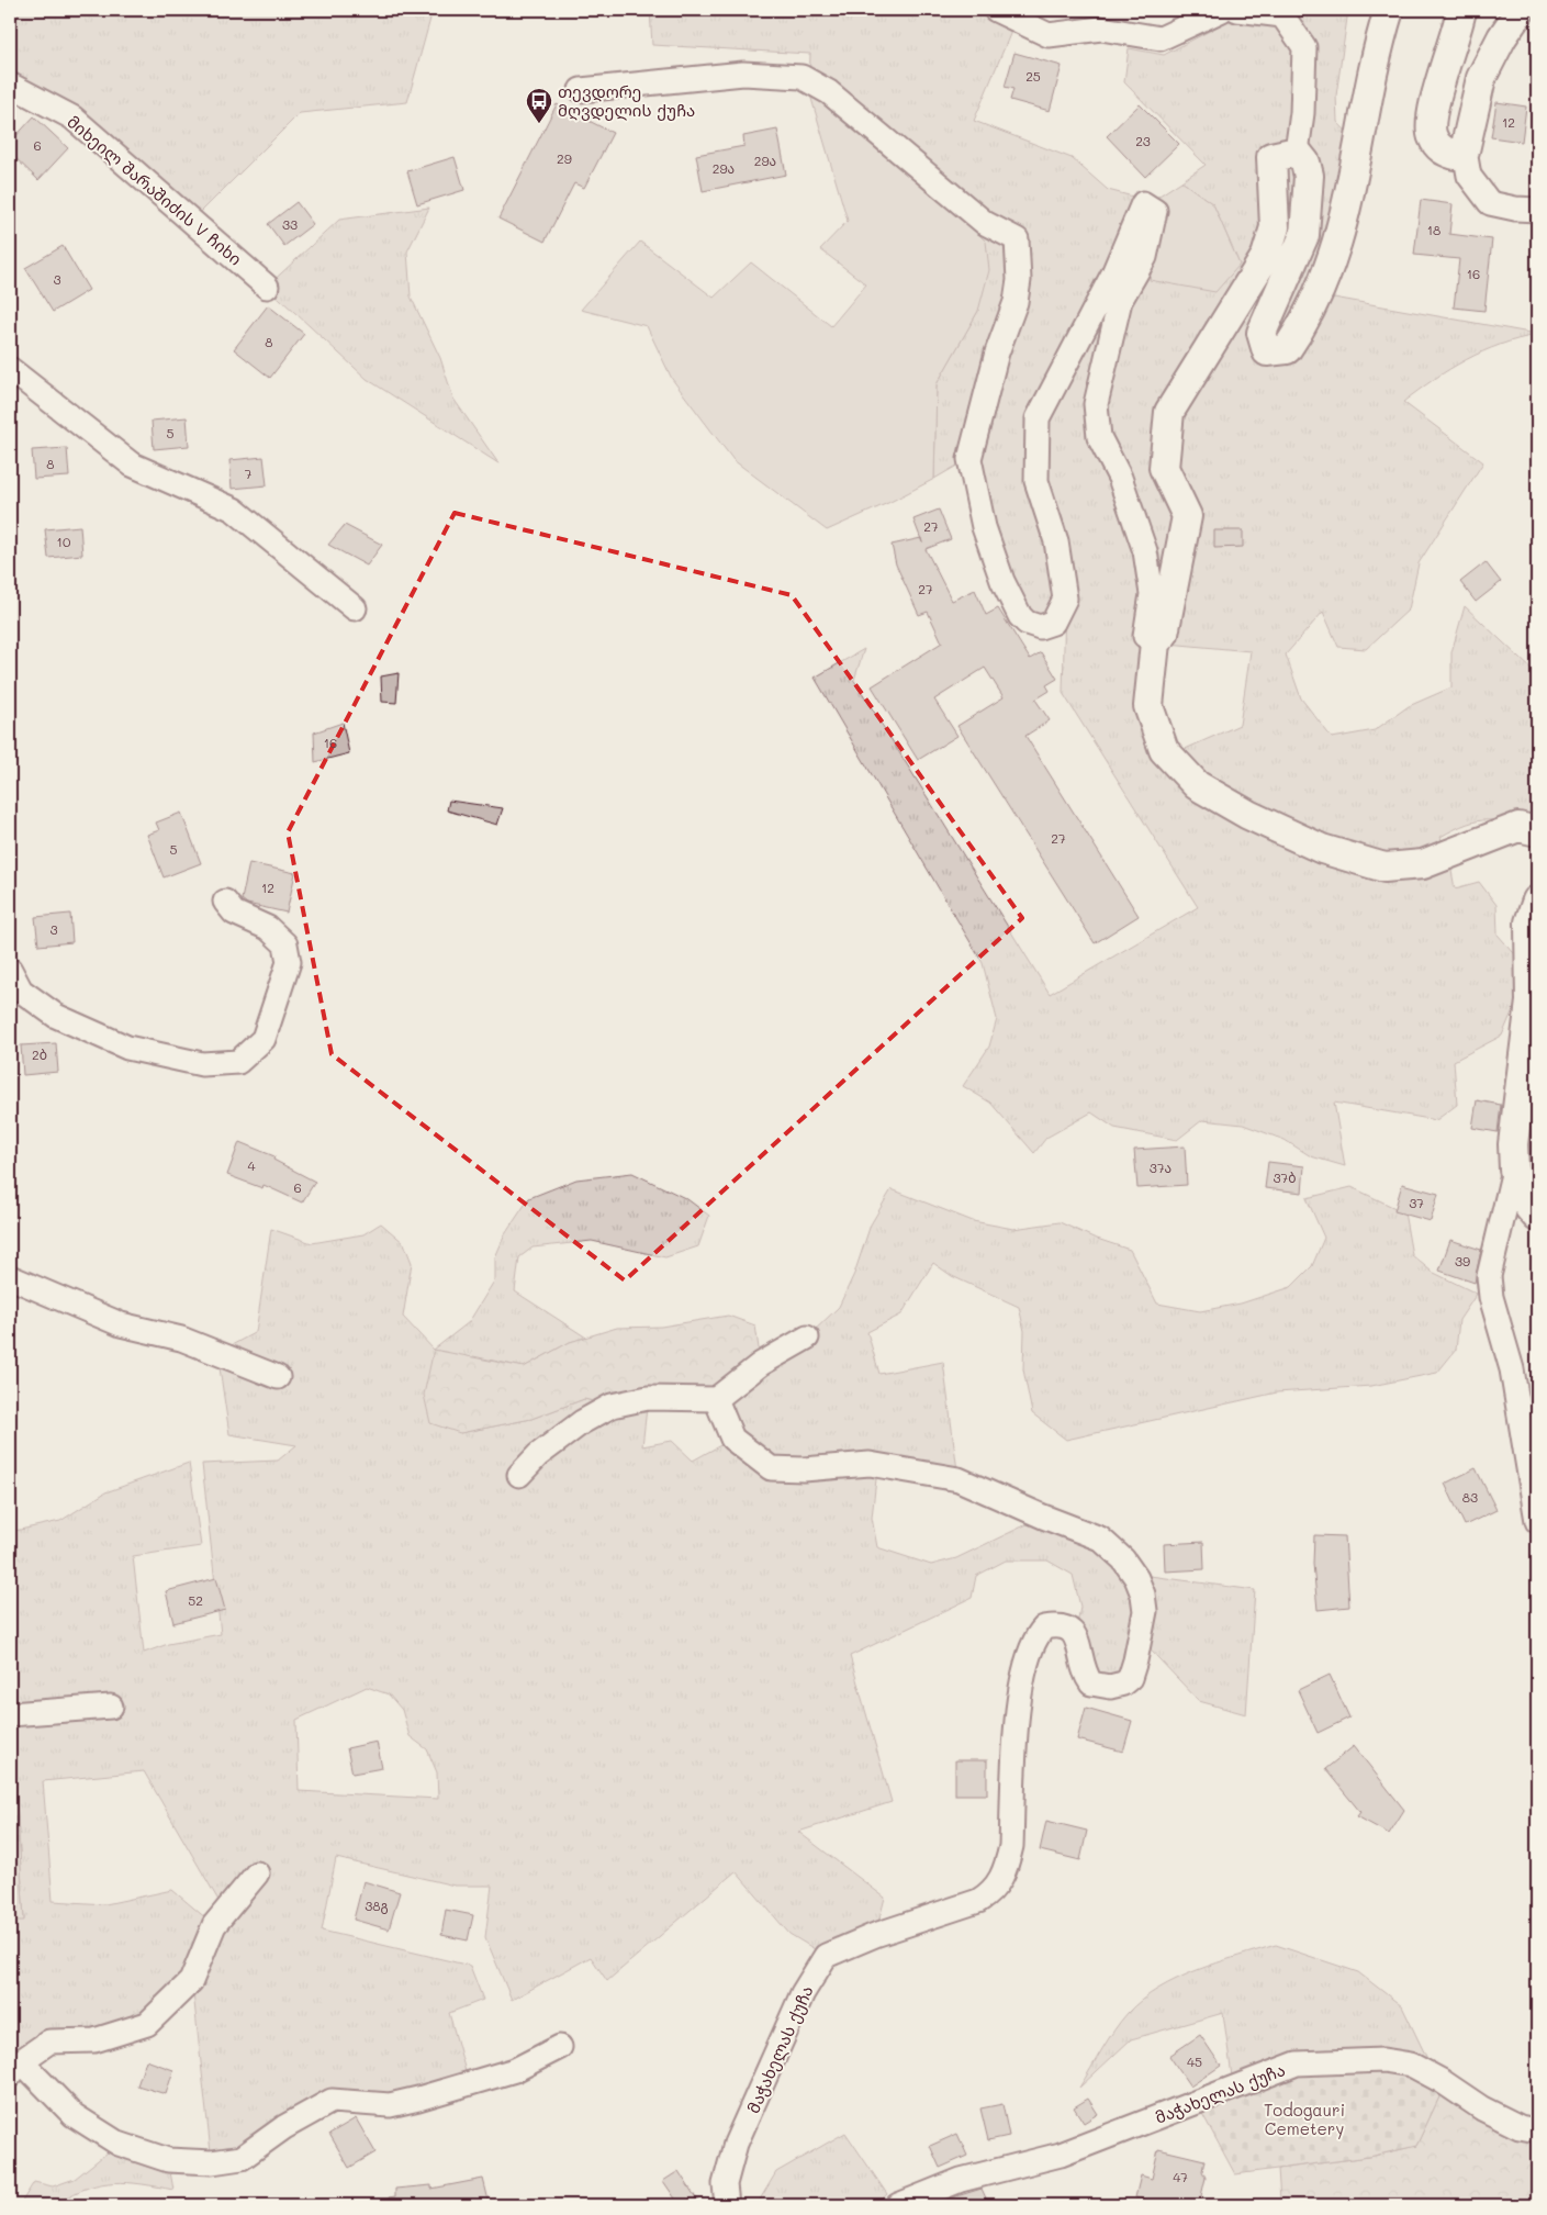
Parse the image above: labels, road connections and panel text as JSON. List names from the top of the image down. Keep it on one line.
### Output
{"streets":{"street":["მიხეილ შარაშიძის V ჩიხი","მაჭახელას ქუჩა"]},"parks":["Todogauri Cemetery"],"places":{"bus stop":["თევდორე მღვდელის ქუჩა"]},"house_numbers":["25","12","23","6","29","29ა","29ა","33","18","16","3","8","5","8","7","27","10","27","16","27","5","12","3","2ბ","4","37ა","37ბ","6","37","39","83","52","38გ","45","47"]}
